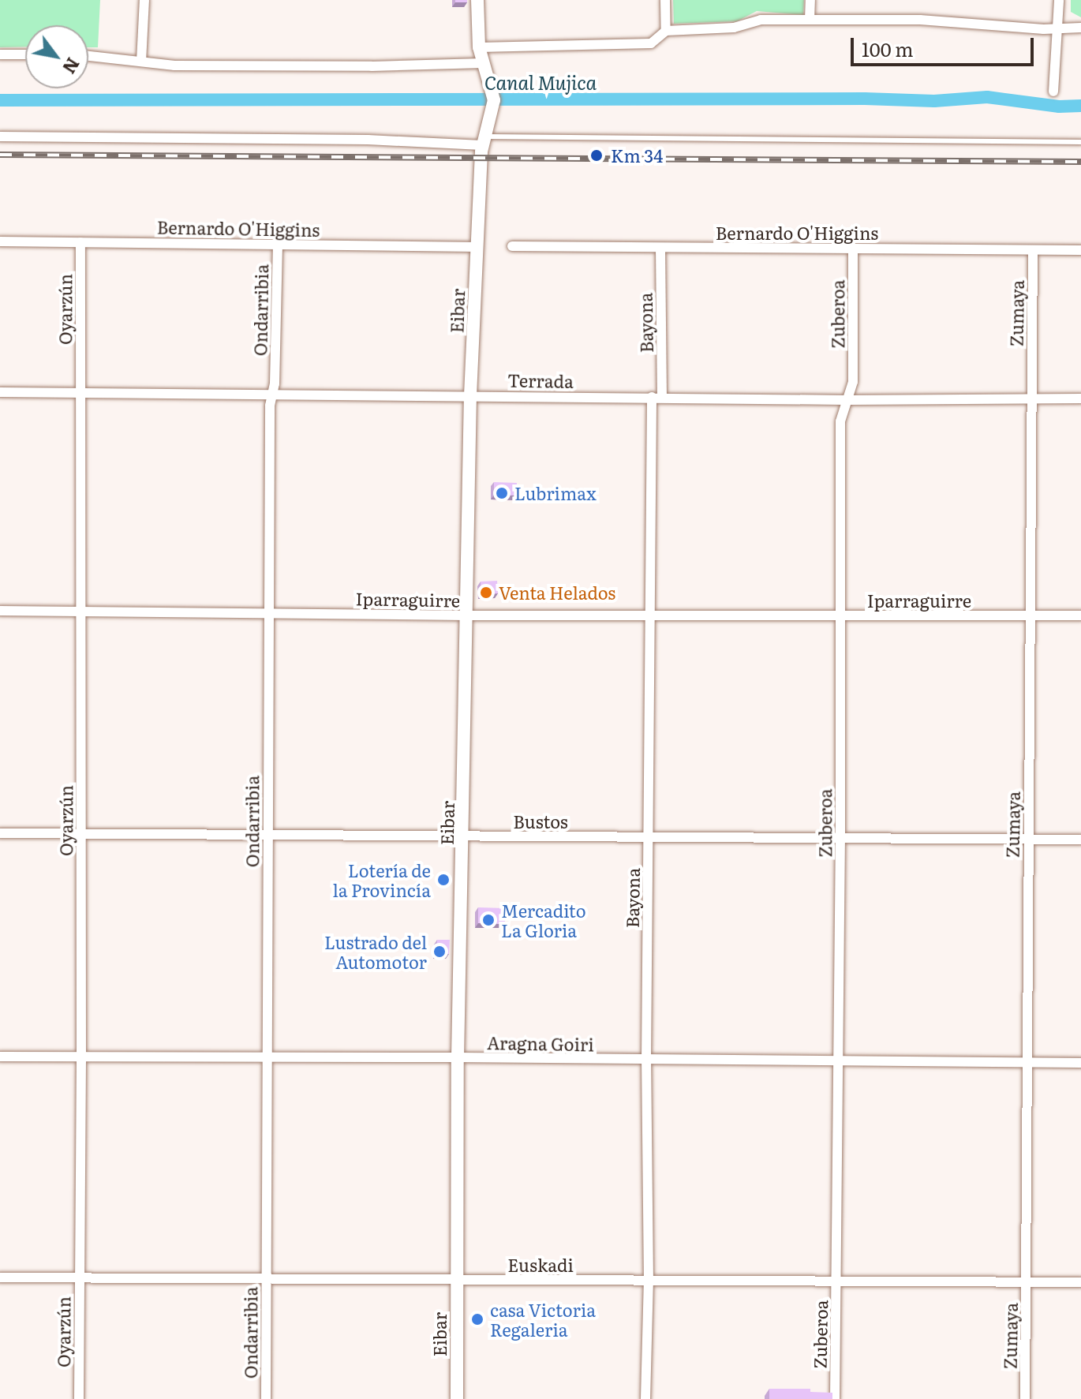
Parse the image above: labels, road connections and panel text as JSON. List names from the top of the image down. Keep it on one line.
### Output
{"streets":{"street":["Bernardo O'Higgins","Oyarzún","Ondarribia","Eibar","Zumaya","Zuberoa","Bayona","Terrada","Iparraguirre","Bustos","Aragna Goiri","Euskadi"]},"crossings":[["Bernardo O'Higgins","Oyarzún"],["Bernardo O'Higgins","Ondarribia"],["Bernardo O'Higgins","Eibar"],["Bernardo O'Higgins","Zumaya"],["Bernardo O'Higgins","Zuberoa"],["Bernardo O'Higgins","Bayona"],["Oyarzún","Terrada"],["Oyarzún","Iparraguirre"],["Oyarzún","Bustos"],["Oyarzún","Aragna Goiri"],["Oyarzún","Euskadi"],["Ondarribia","Terrada"],["Ondarribia","Iparraguirre"],["Ondarribia","Bustos"],["Ondarribia","Aragna Goiri"],["Ondarribia","Euskadi"],["Eibar","Terrada"],["Eibar","Iparraguirre"],["Eibar","Bustos"],["Eibar","Aragna Goiri"],["Eibar","Euskadi"],["Zumaya","Terrada"],["Zumaya","Iparraguirre"],["Zumaya","Bustos"],["Zumaya","Aragna Goiri"],["Zumaya","Euskadi"],["Zuberoa","Terrada"],["Zuberoa","Iparraguirre"],["Zuberoa","Bustos"],["Zuberoa","Aragna Goiri"],["Zuberoa","Euskadi"],["Bayona","Terrada"],["Bayona","Iparraguirre"],["Bayona","Bustos"],["Bayona","Aragna Goiri"],["Bayona","Euskadi"]],"water":["Canal Mujica"],"places":["Km 34","Lubrimax","Venta Helados","Lotería de la Provincía","Mercadito La Gloria","Lustrado del Automotor","casa Victoria Regaleria"],"scale_bar":"100 m","north":"bottom right"}
